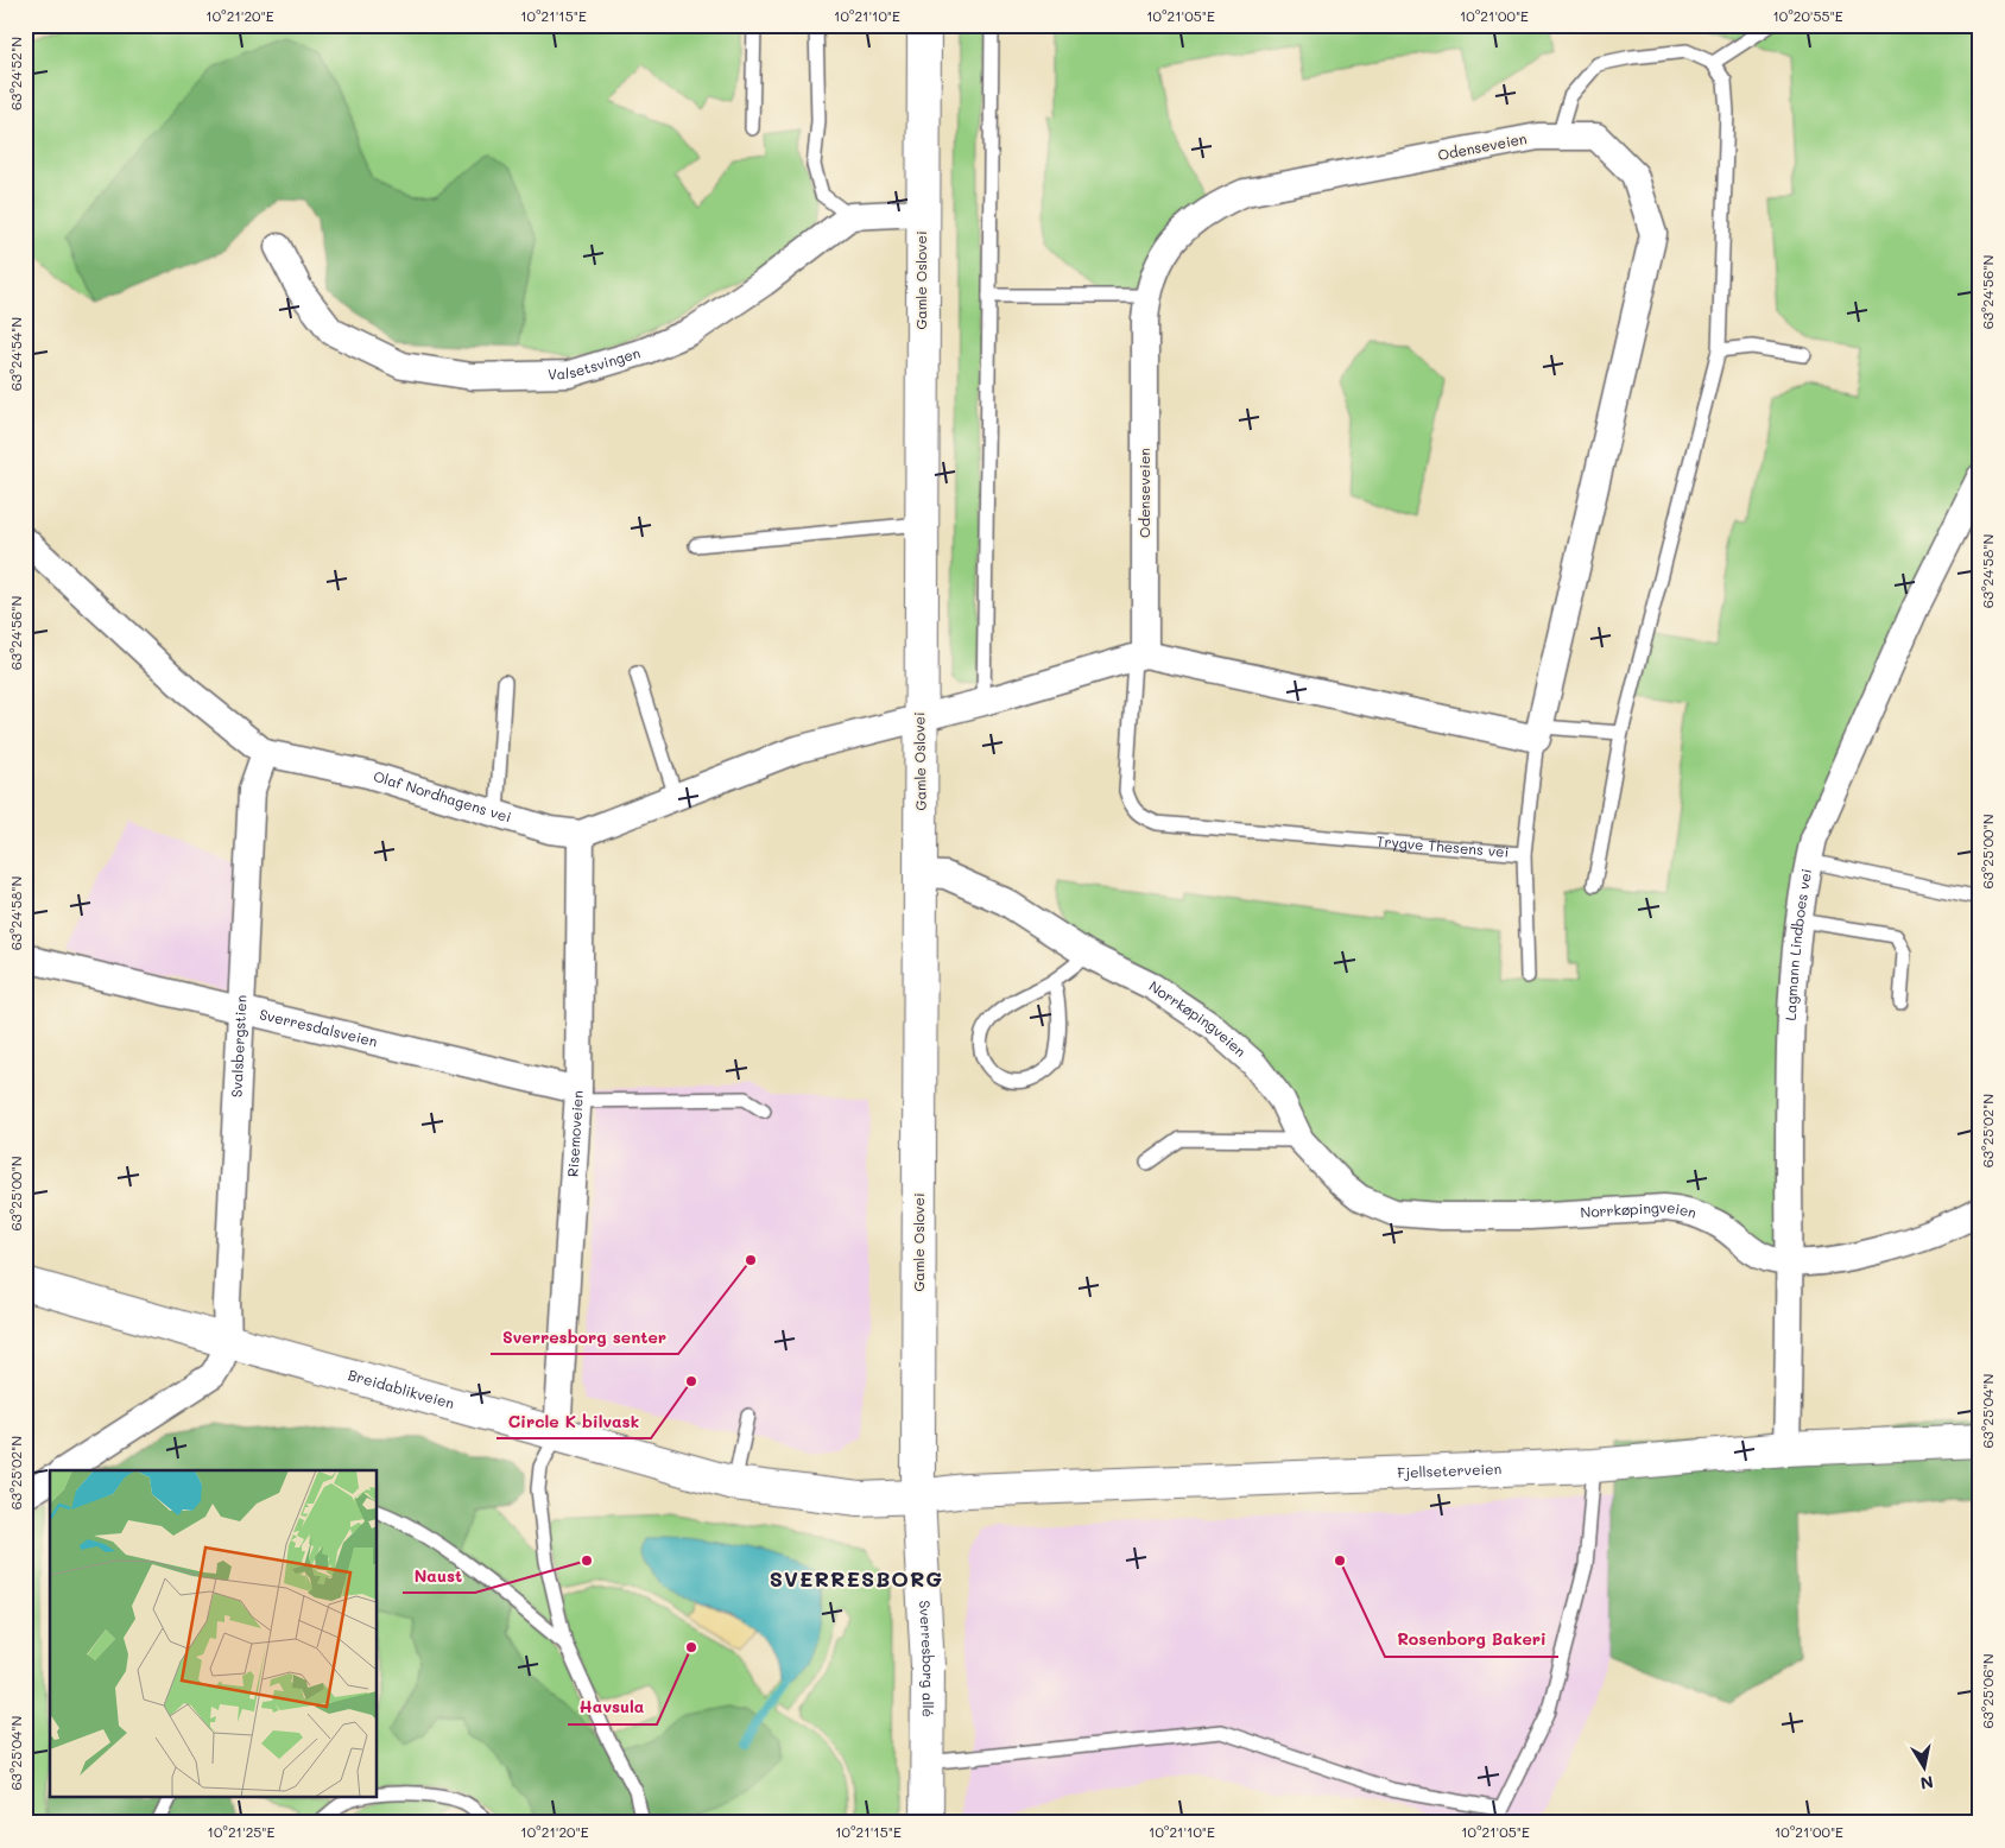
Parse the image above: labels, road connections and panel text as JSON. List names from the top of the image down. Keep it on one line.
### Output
{"streets":{"street":["Odenseveien","Gamle Oslovei","Valsetsvingen","Olaf Nordhagens vei","Lagmann Lindboes vei","Norrkøpingveien","Sverresdalsveien","Svalsbergstien","Risemoveien","Breidablikveien","Fjellseterveien","Sverresborg allé"],"lane":["Trygve Thesens vei"]},"crossings":[["Odenseveien","Trygve Thesens vei"],["Gamle Oslovei","Olaf Nordhagens vei"],["Gamle Oslovei","Norrkøpingveien"],["Gamle Oslovei","Breidablikveien"],["Gamle Oslovei","Fjellseterveien"],["Gamle Oslovei","Sverresborg allé"],["Olaf Nordhagens vei","Svalsbergstien"],["Olaf Nordhagens vei","Risemoveien"],["Lagmann Lindboes vei","Norrkøpingveien"],["Lagmann Lindboes vei","Fjellseterveien"],["Sverresdalsveien","Svalsbergstien"],["Sverresdalsveien","Risemoveien"],["Svalsbergstien","Breidablikveien"],["Risemoveien","Breidablikveien"],["Breidablikveien","Fjellseterveien"],["Breidablikveien","Sverresborg allé"],["Fjellseterveien","Sverresborg allé"]],"districts":["SVERRESBORG"],"places":["Sverresborg senter","Circle K bilvask","Naust","Rosenborg Bakeri","Havsula"],"north":"bottom","coordinates":["10°21'20\"E","10°21'15\"E","10°21'10\"E","10°21'05\"E","10°21'00\"E","10°20'55\"E","63°24'52\"N","63°24'56\"N","63°24'54\"N","63°24'58\"N","63°25'00\"N","63°25'02\"N","63°25'04\"N","63°25'06\"N","10°21'25\"E"]}
